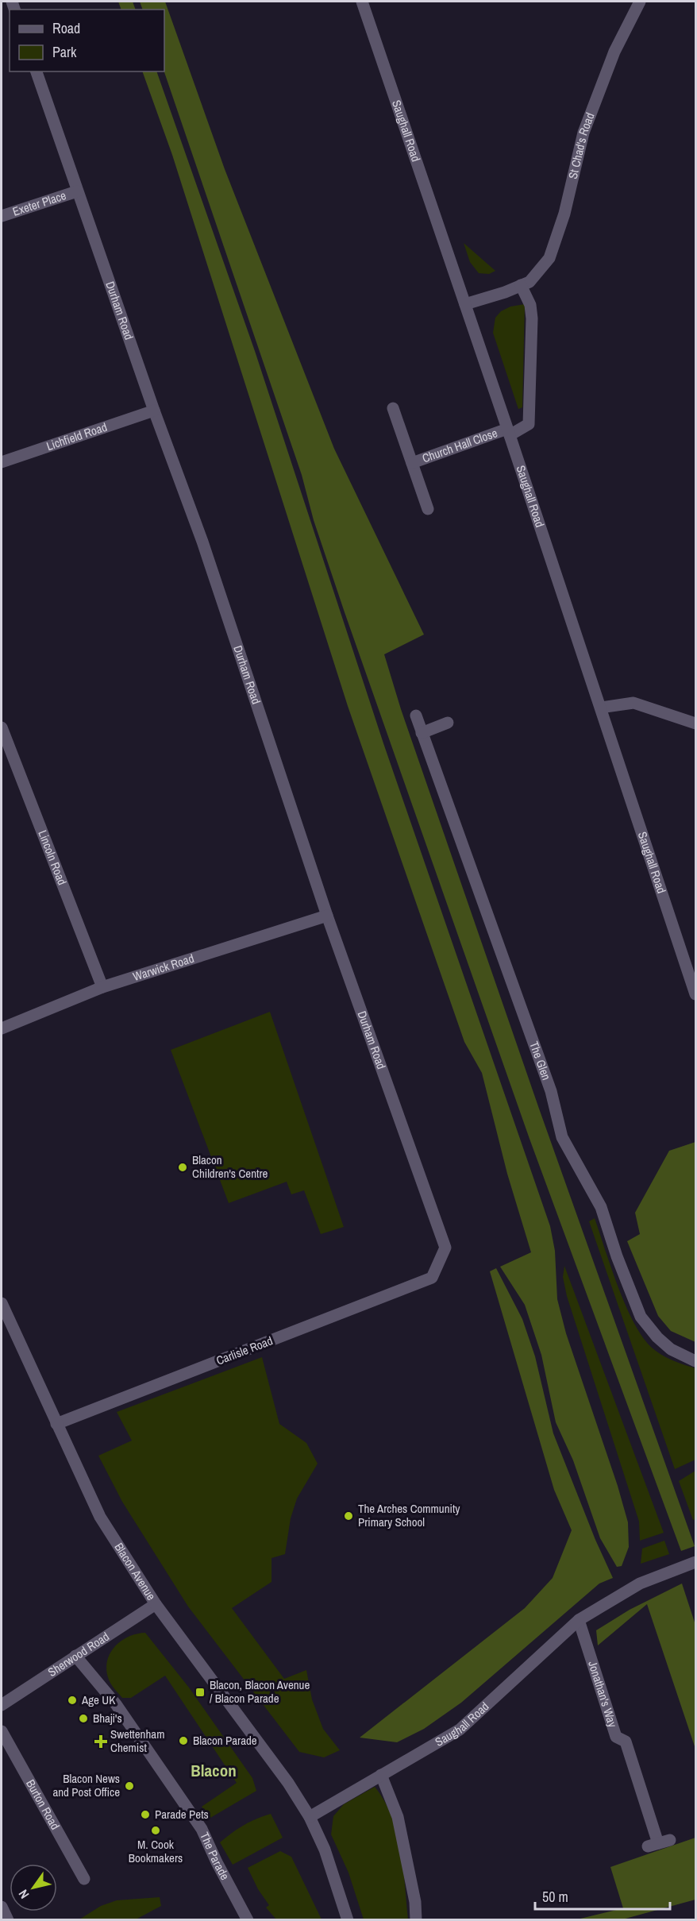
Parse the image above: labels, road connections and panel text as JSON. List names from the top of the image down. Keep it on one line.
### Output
{"streets":{"street":["Saughall Road","St Chad's Road","Exeter Place","Durham Road","Lichfield Road","Church Hall Close","Lincoln Road","Warwick Road","The Glen","Carlisle Road","Blacon Avenue","Sherwood Road","Jonathan's Way","Burton Road","The Parade"]},"crossings":[["Saughall Road","St Chad's Road"],["Saughall Road","Church Hall Close"],["Saughall Road","Blacon Avenue"],["Saughall Road","Jonathan's Way"],["Exeter Place","Durham Road"],["Durham Road","Lichfield Road"],["Durham Road","Warwick Road"],["Durham Road","Carlisle Road"],["Lincoln Road","Warwick Road"],["Carlisle Road","Blacon Avenue"],["Blacon Avenue","Sherwood Road"],["Sherwood Road","The Parade"]],"districts":["Blacon"],"places":{"other":["Blacon Children's Centre","The Arches Community Primary School","Age UK","Bhaji's","Blacon Parade","Blacon News and Post Office","Parade Pets","M. Cook Bookmakers"],"transit":["Blacon, Blacon Avenue / Blacon Parade"],"health":["Swettenham Chemist"]},"legend":["Road","Park"],"scale_bar":"50 m","north":"bottom left"}
